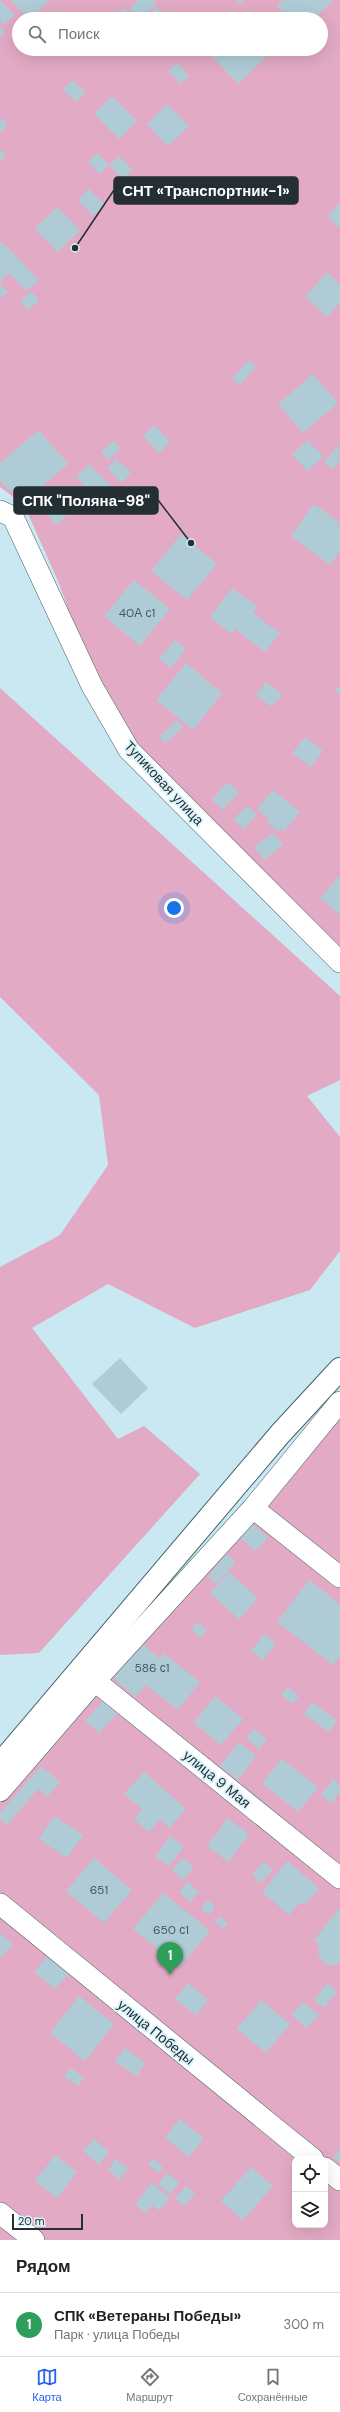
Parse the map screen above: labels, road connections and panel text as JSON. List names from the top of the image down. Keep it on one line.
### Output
{"streets":{"street":["Тупиковая улица","улица 9 Мая","улица Победы"]},"places":["СНТ «Транспортник-1»","СПК \"Поляна-98\""],"house_numbers":["40А с1","586 с1","651","650 с1"],"scale_bar":"20 m","page":{"search":"Поиск","pins":"1","scale":"20 m","heading":"Рядом","list":[{"mark":"1","name":"СПК «Ветераны Победы»","note":"Парк · улица Победы","value":"300 m"}],"nav":["Карта","Маршрут","Сохранённые"]}}
